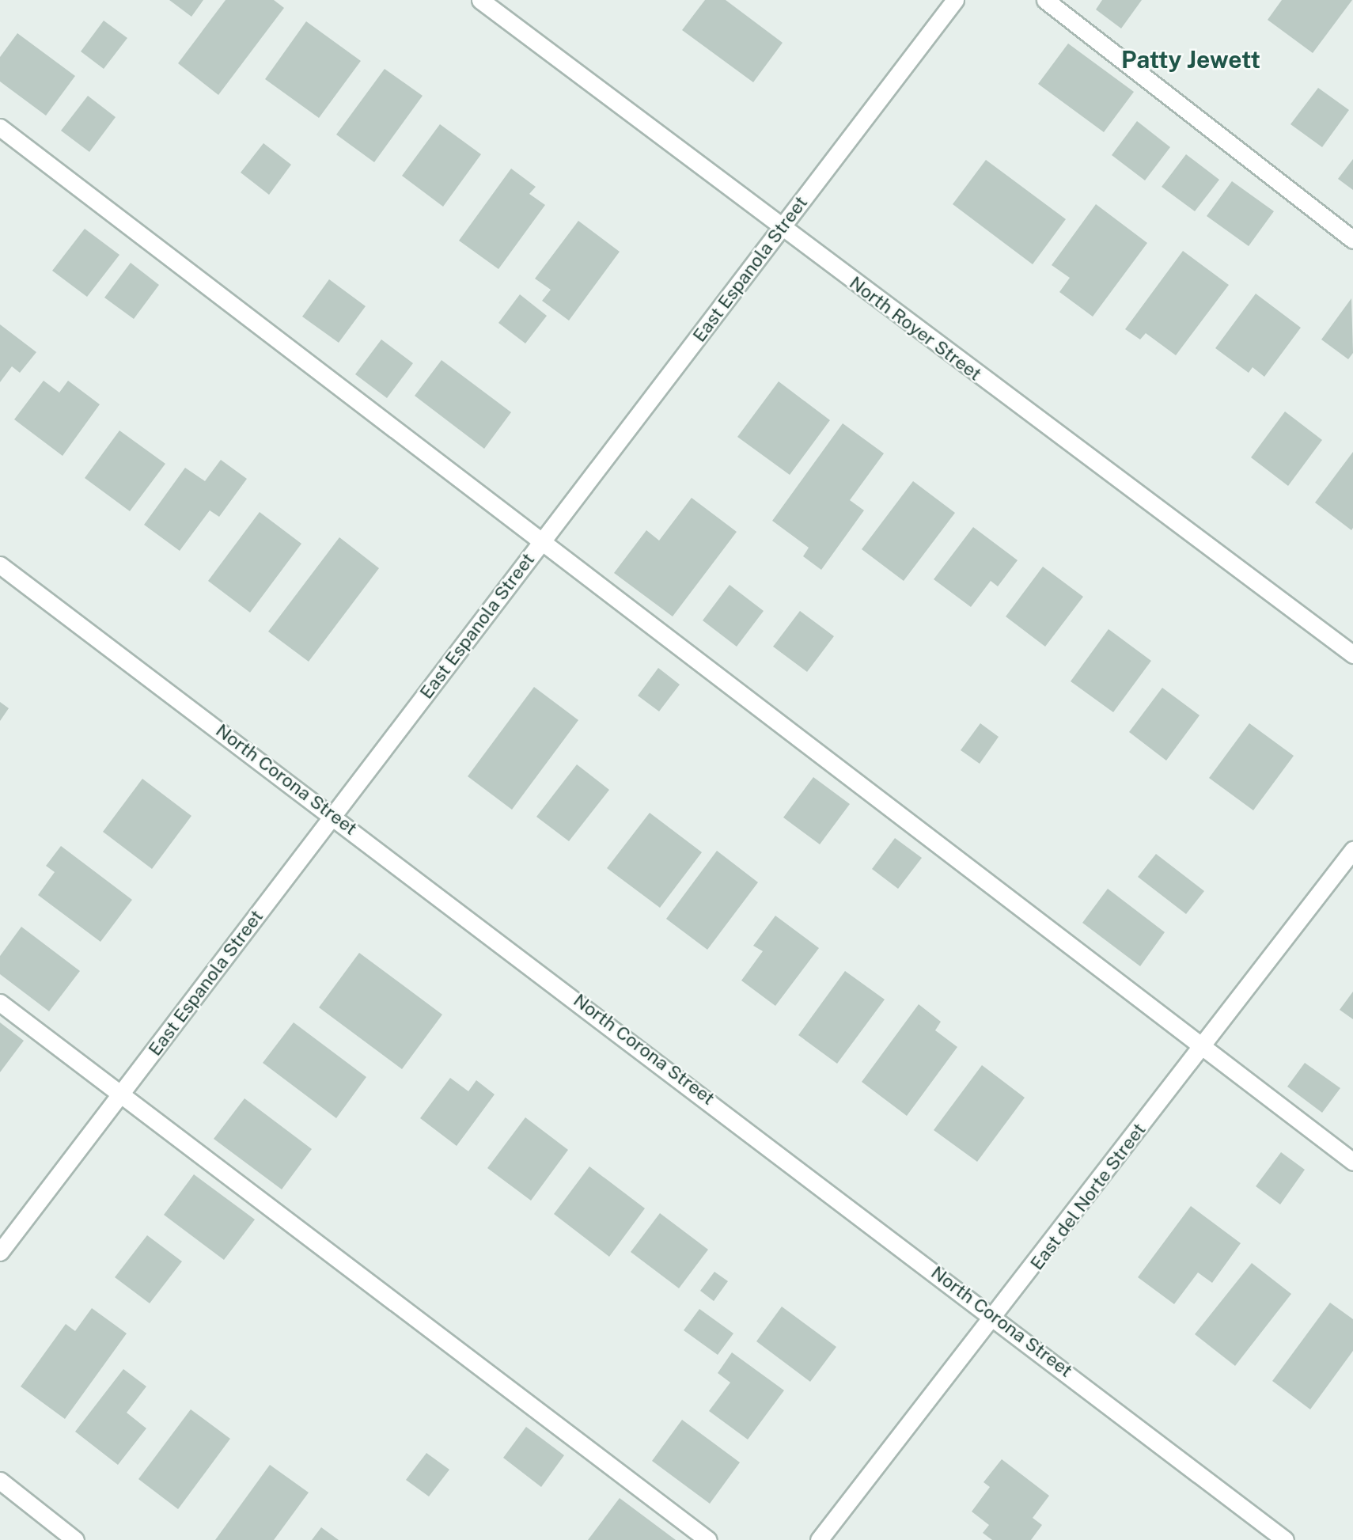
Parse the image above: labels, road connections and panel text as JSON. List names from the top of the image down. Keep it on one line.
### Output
{"streets":{"street":["East Espanola Street","North Royer Street","North Corona Street","East del Norte Street"]},"crossings":[["East Espanola Street","North Royer Street"],["East Espanola Street","North Corona Street"],["North Corona Street","East del Norte Street"]],"districts":["Patty Jewett"]}
